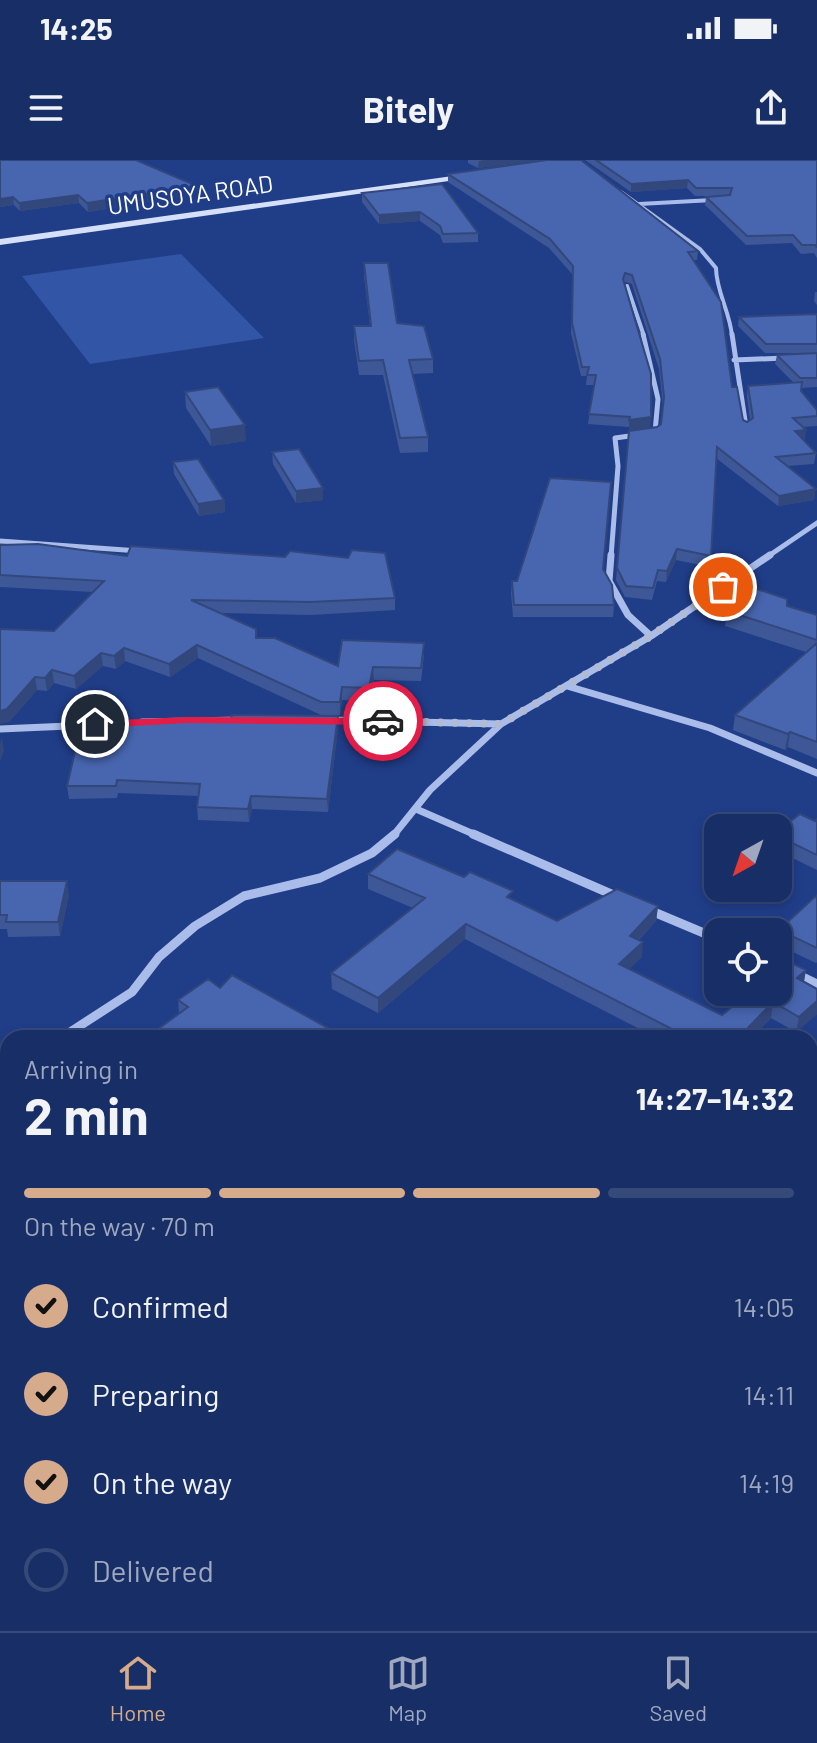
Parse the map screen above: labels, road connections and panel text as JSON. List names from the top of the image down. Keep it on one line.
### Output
{"streets":{"main road":["UMUSOYA ROAD"]},"north":"bottom left","page":{"status":"14:25","header":"Bitely","heading":["2 min","Arriving in","14:27–14:32"],"bar":"On the way · 70 m","list":[["Confirmed","14:05"],["Preparing","14:11"],["On the way","14:19"],"Delivered"],"tabs":["Home","Map","Saved"]}}
